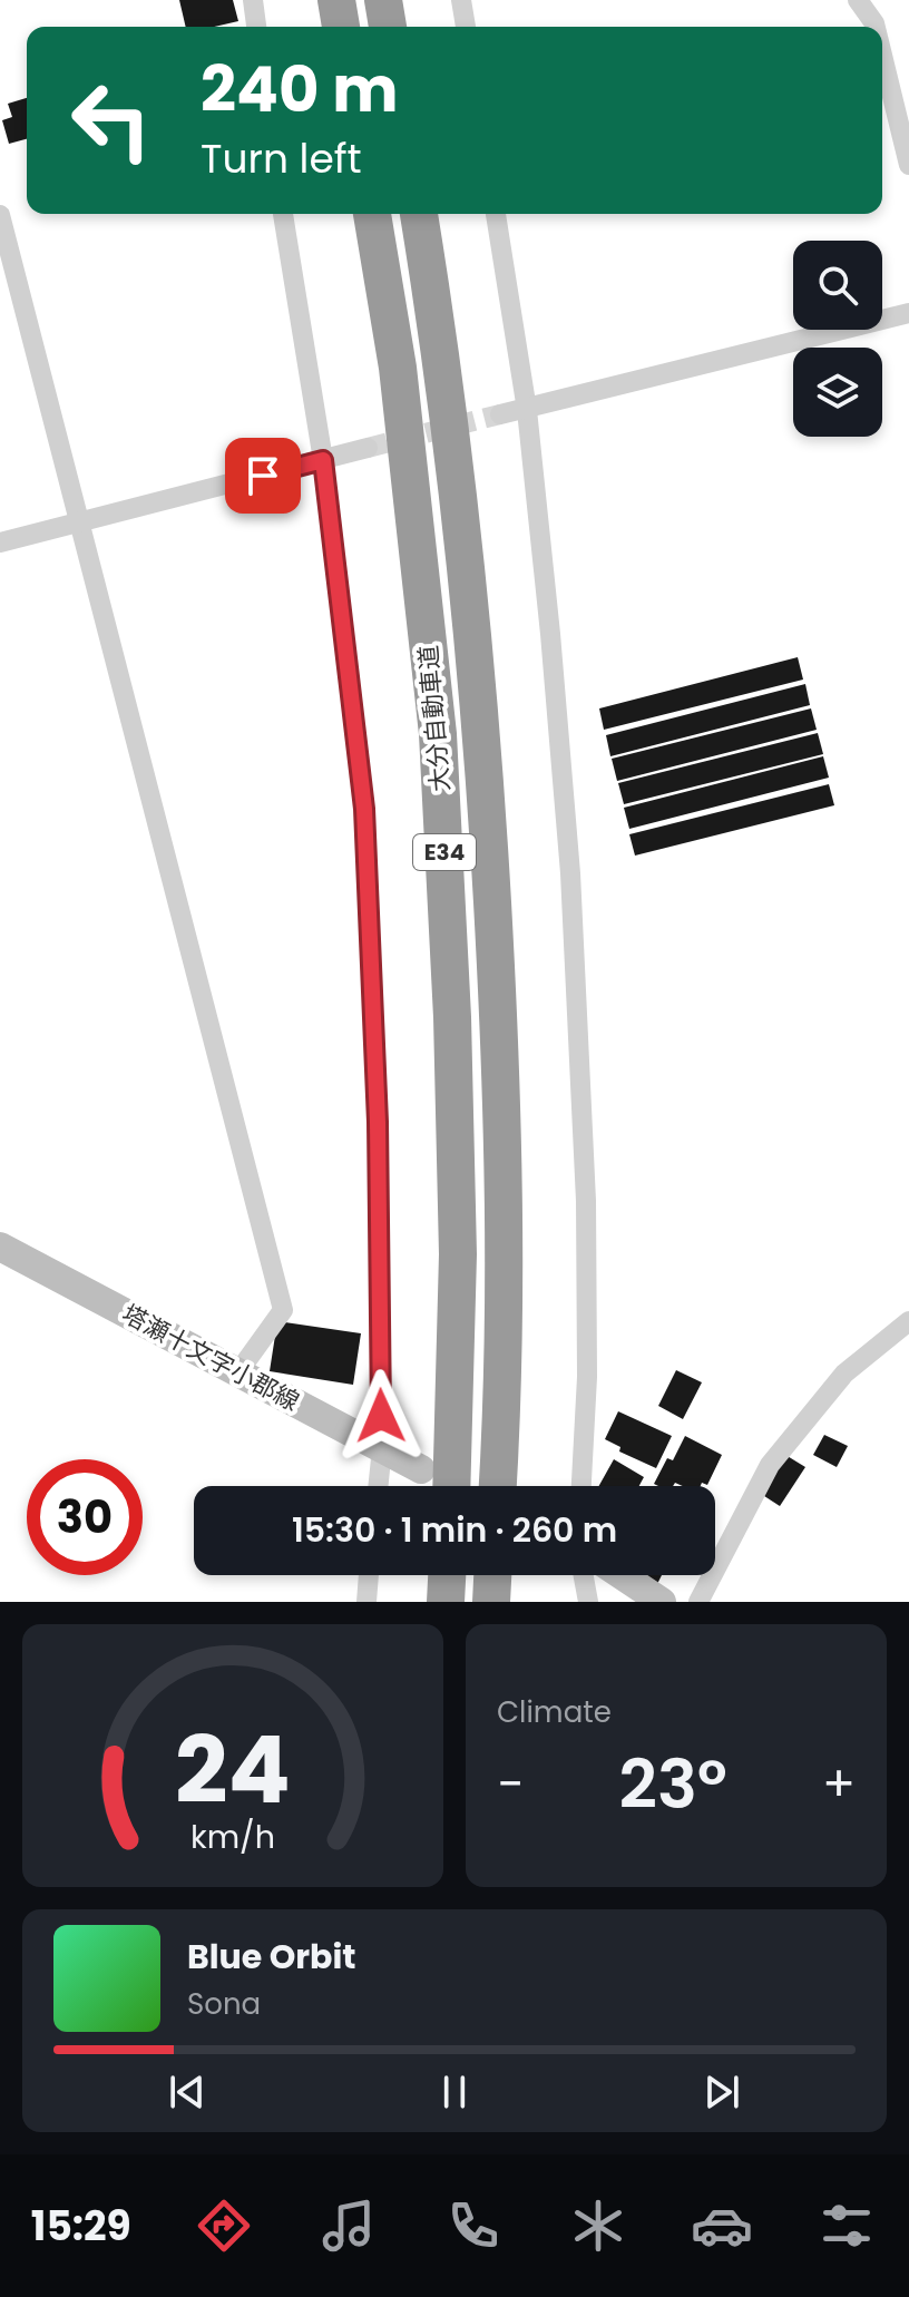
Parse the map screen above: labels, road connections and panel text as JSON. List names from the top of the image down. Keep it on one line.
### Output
{"streets":{"highway":["大分自動車道","E34"],"main road":["塔瀬十文字小郡線"]},"page":{"turn":["240 m","Turn left"],"limit":"30","trip":"15:30 · 1 min · 260 m","tile":"Climate","heat":["−","23°","+"],"song":["Blue Orbit","Sona"],"tabs":"15:29","gauge":["24","km/h"]}}
